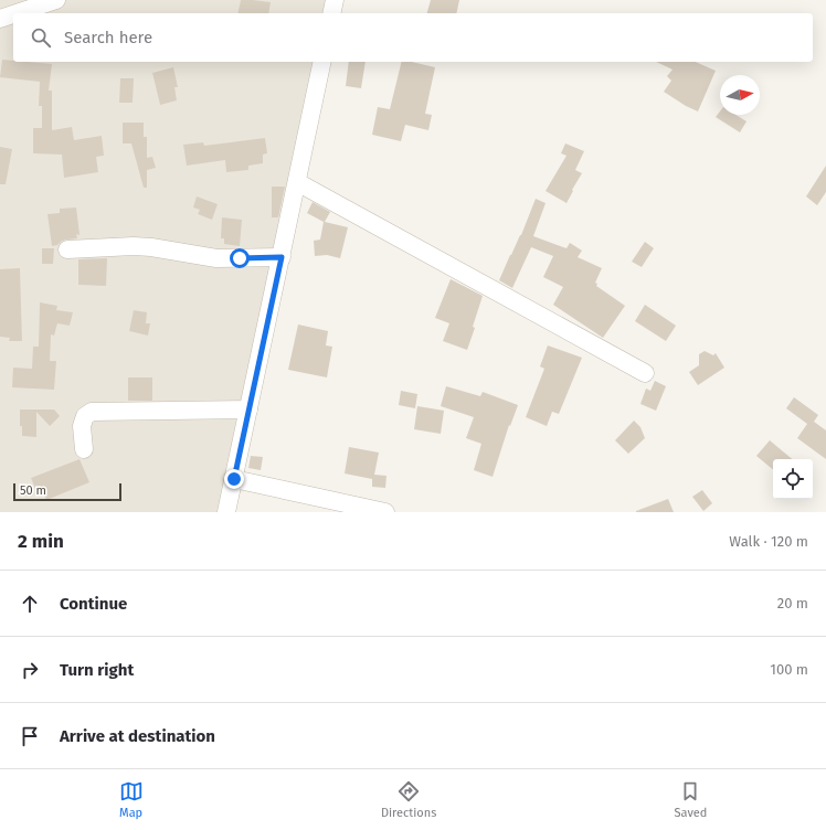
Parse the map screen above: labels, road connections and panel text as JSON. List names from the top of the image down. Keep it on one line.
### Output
{"scale_bar":"50 m","north":"right","page":{"search":"Search here","scale":"50 m","heading":["2 min","Walk · 120 m"],"list":[["Continue","20 m"],["Turn right","100 m"],"Arrive at destination"],"nav":["Map","Directions","Saved"]}}
